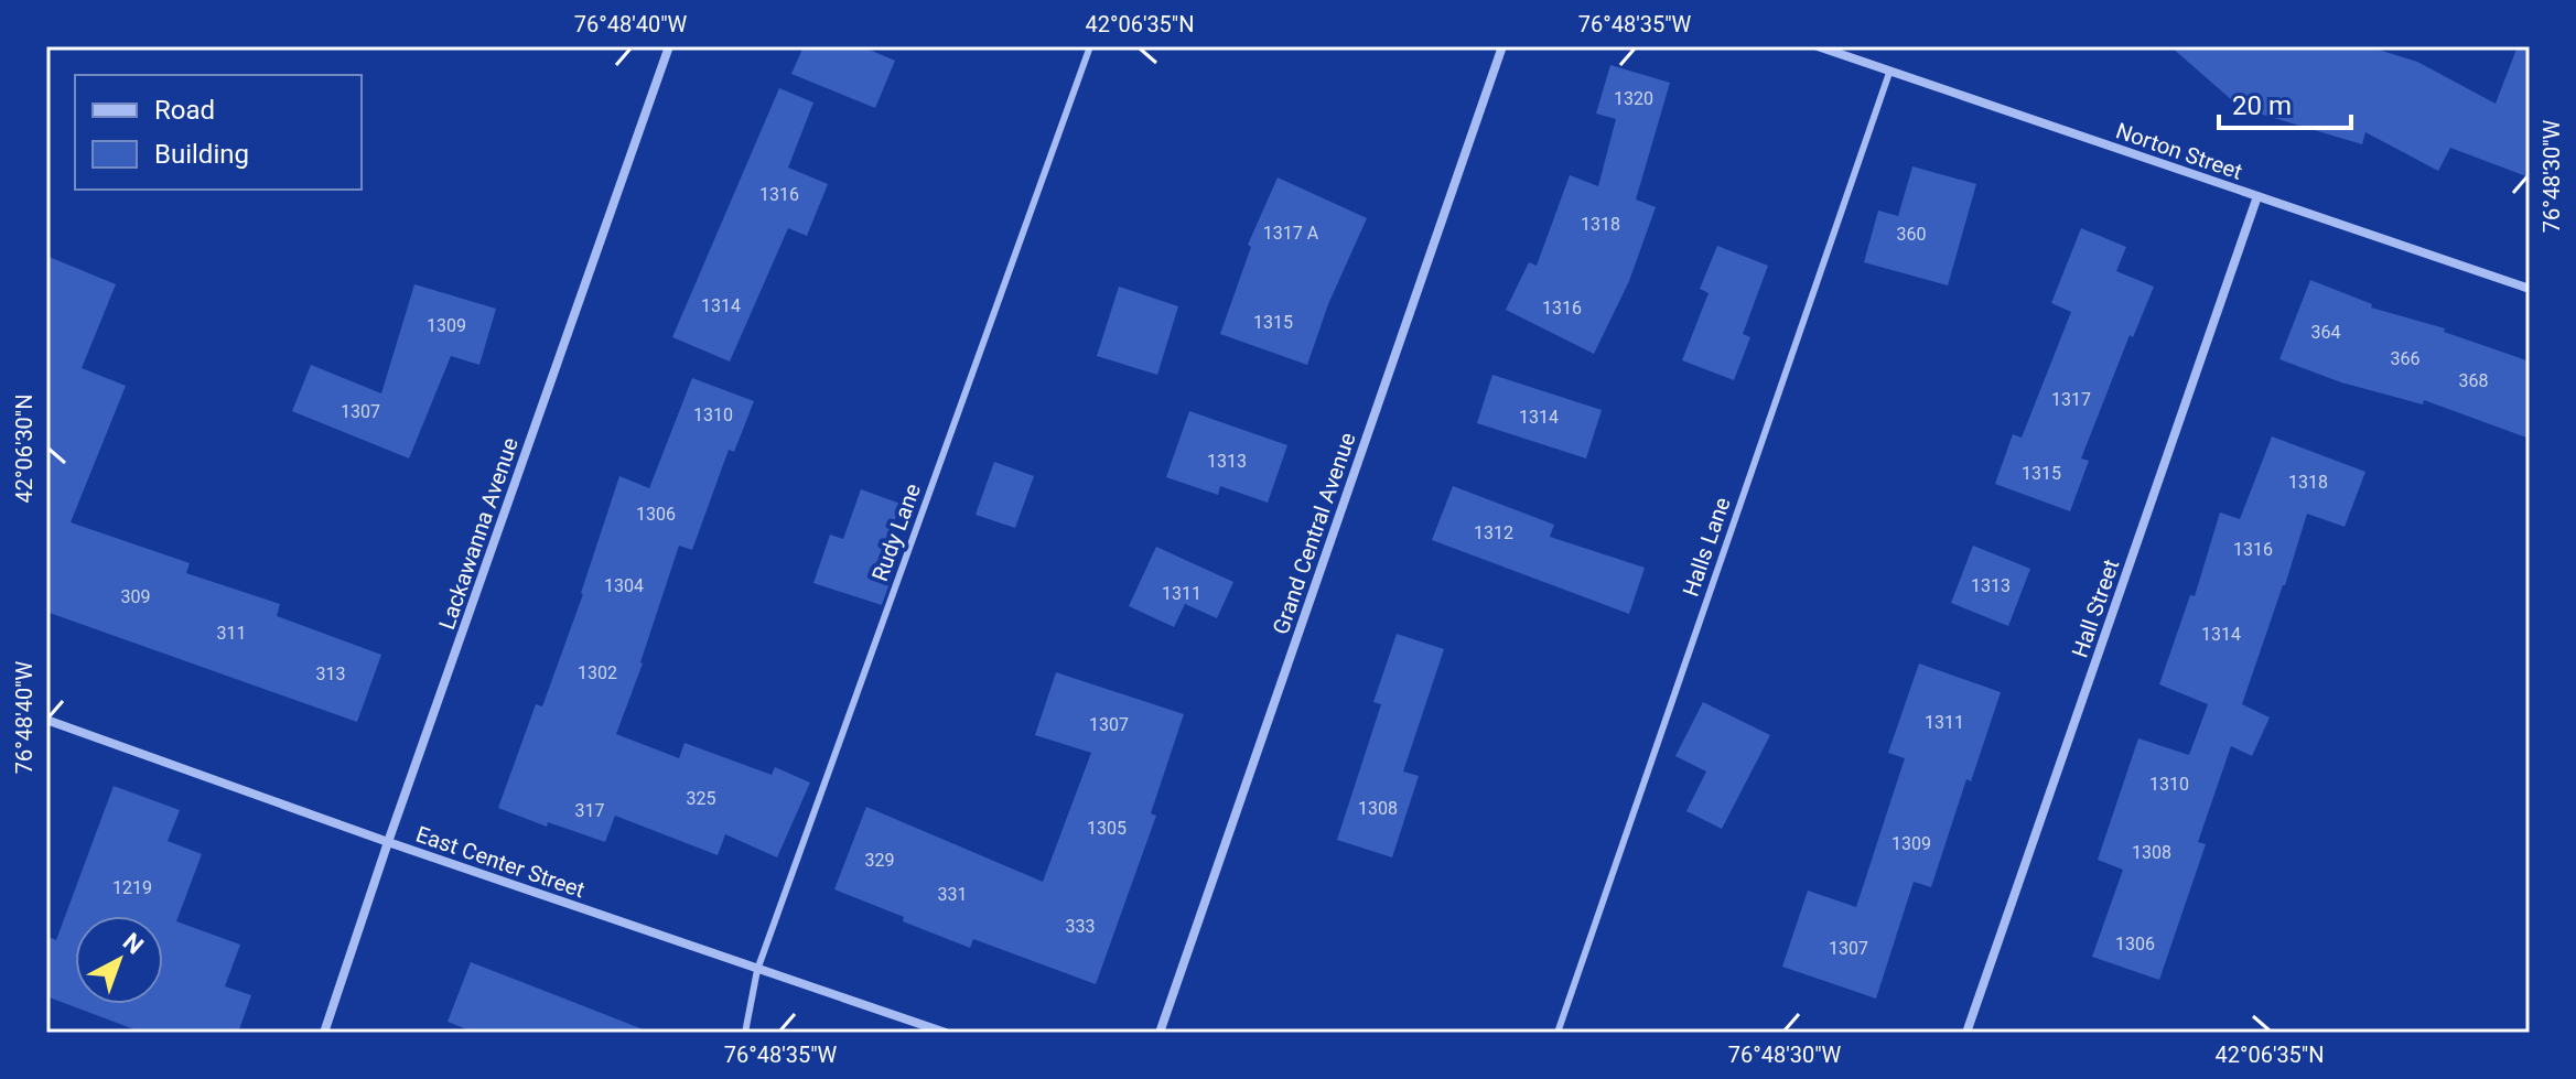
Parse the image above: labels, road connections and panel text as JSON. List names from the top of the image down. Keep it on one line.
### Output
{"streets":{"street":["Norton Street","Lackawanna Avenue","Grand Central Avenue","Hall Street","East Center Street"],"lane":["Rudy Lane","Halls Lane"]},"crossings":[["Norton Street","Halls Lane"],["Norton Street","Hall Street"],["Rudy Lane","East Center Street"],["Lackawanna Avenue","East Center Street"]],"house_numbers":["1320","1316","1318","1317 A","360","1314","1316","1315","1309","364","366","368","1317","1307","1310","1314","1313","1315","1318","1306","1312","1316","1304","1313","1311","309","311","1314","1302","313","1311","1307","1310","325","1308","317","1305","1309","1308","329","1219","331","333","1306","1307"],"legend":["Road","Building"],"scale_bar":"20 m","north":"top right","coordinates":["76°48'40\"W","42°06'35\"N","76°48'35\"W","76°48'30\"W","42°06'30\"N"]}
